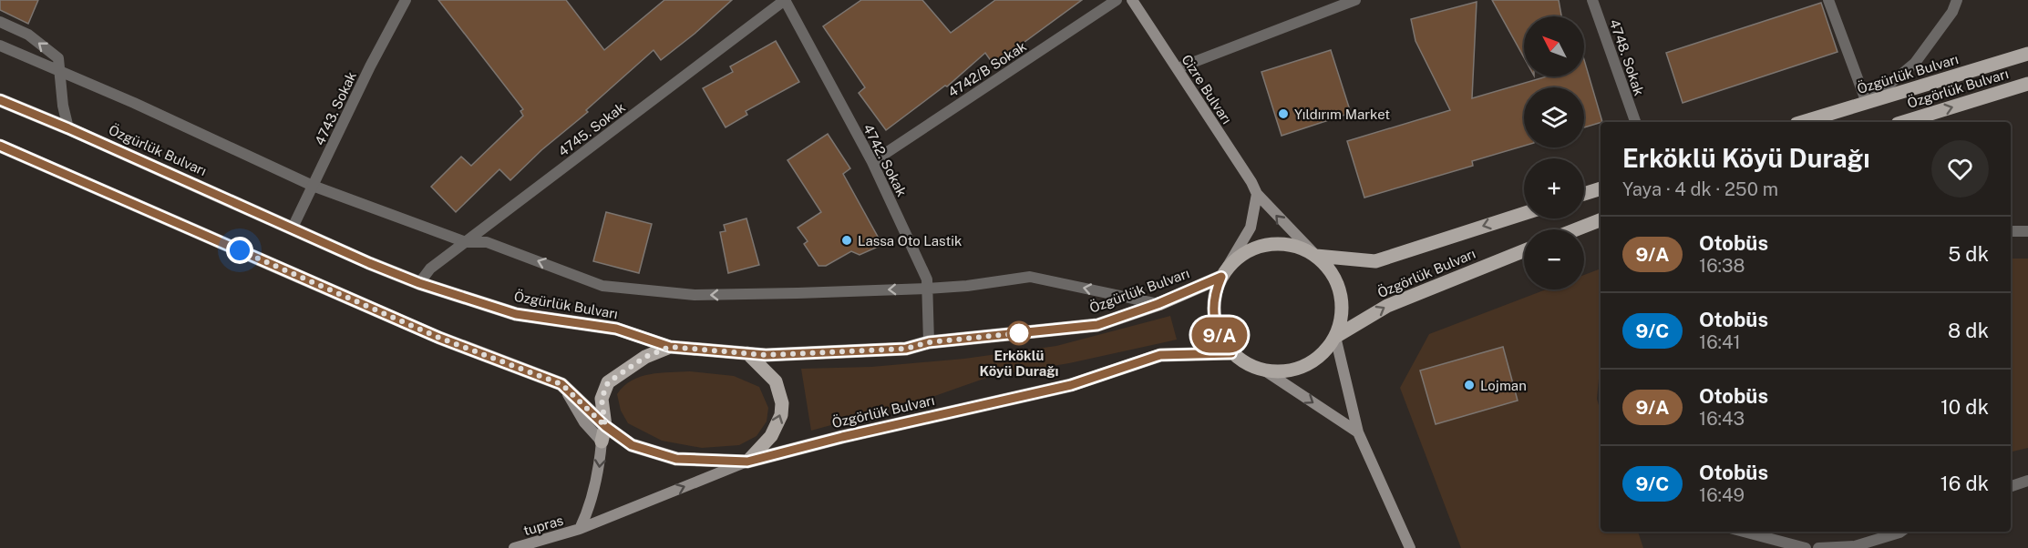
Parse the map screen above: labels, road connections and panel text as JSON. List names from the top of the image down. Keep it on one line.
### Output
{"streets":{"main road":["Özgürlük Bulvarı","Özgörlük Bulvarı"],"street":["4748. Sokak","4742/B Sokak","Cizre Bulvarı","4743. Sokak","4745. Sokak","4742. Sokak","tupras"]},"crossings":[["4742/B Sokak","4742. Sokak"],["Özgürlük Bulvarı","Özgörlük Bulvarı"],["Özgürlük Bulvarı","Cizre Bulvarı"],["Özgürlük Bulvarı","4743. Sokak"],["Özgürlük Bulvarı","4745. Sokak"],["Özgürlük Bulvarı","4742. Sokak"],["Özgürlük Bulvarı","tupras"],["Özgörlük Bulvarı","Cizre Bulvarı"],["Özgörlük Bulvarı","tupras"],["4745. Sokak","4742. Sokak"]],"one_way":["tupras"],"places":["Yıldırım Market","Lassa Oto Lastik","Erköklü Köyü Durağı","Lojman"],"lines":["bus line 9/A"],"north":"top left","page":{"on_map":"9/A","map_buttons":["+","−"],"heading":["Erköklü Köyü Durağı","Yaya · 4 dk · 250 m"],"list":[{"mark":"9/A","name":"Otobüs","note":"16:38","value":"5 dk"},{"mark":"9/C","name":"Otobüs","note":"16:41","value":"8 dk"},{"mark":"9/A","name":"Otobüs","note":"16:43","value":"10 dk"},{"mark":"9/C","name":"Otobüs","note":"16:49","value":"16 dk"}]}}
